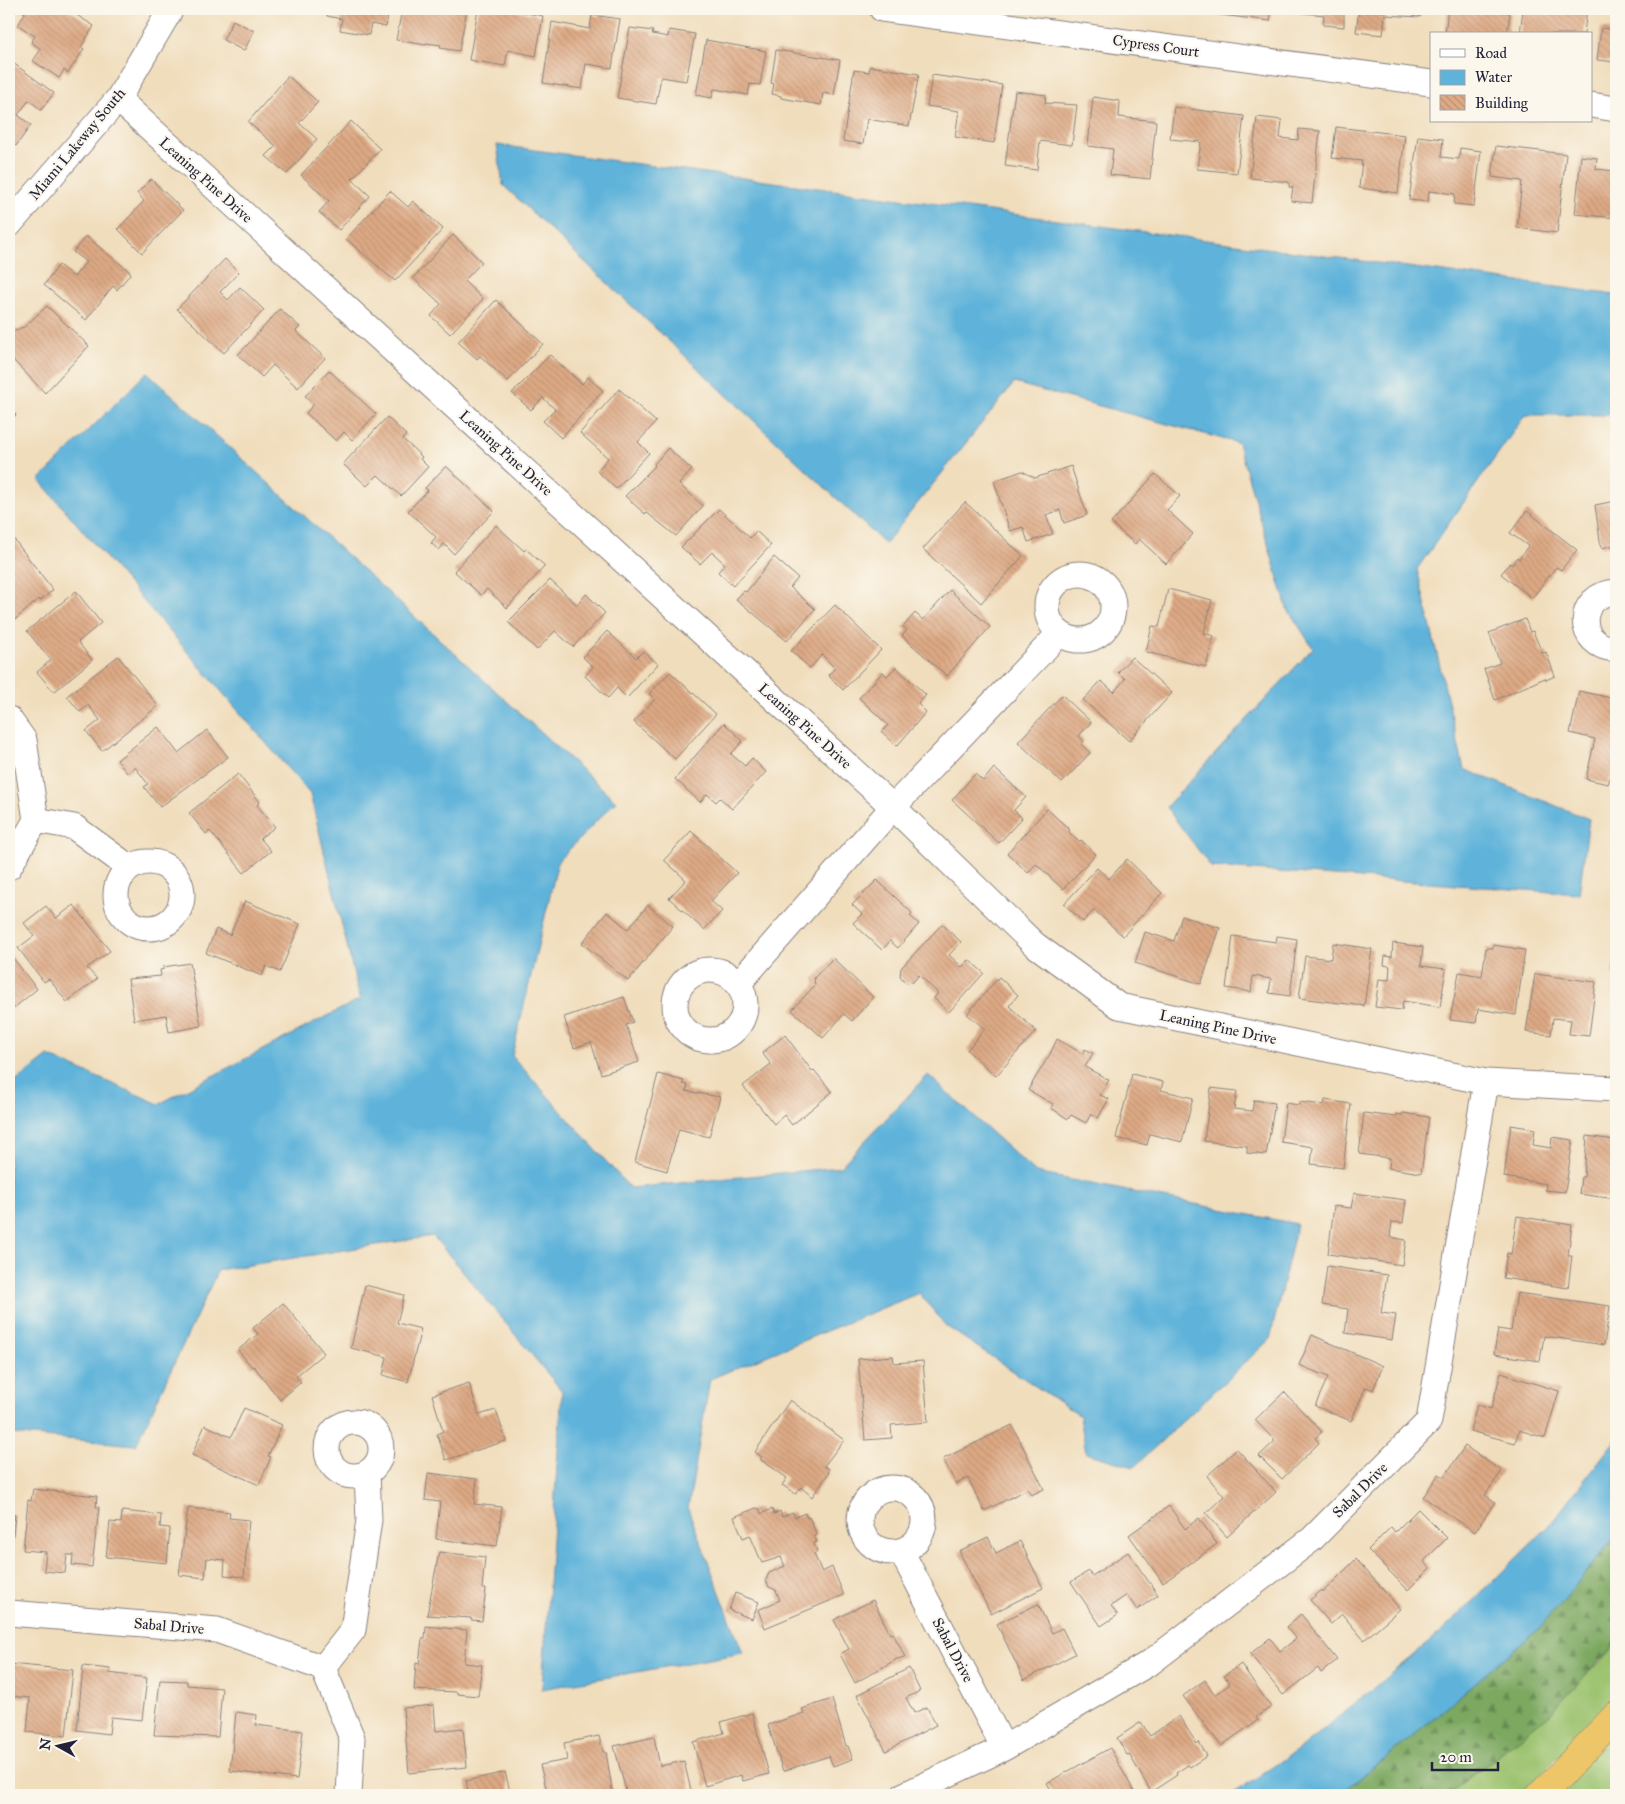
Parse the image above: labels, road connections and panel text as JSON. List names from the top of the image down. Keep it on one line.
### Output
{"streets":{"street":["Cypress Court","Miami Lakeway South","Leaning Pine Drive","Sabal Drive"]},"crossings":[["Miami Lakeway South","Leaning Pine Drive"],["Leaning Pine Drive","Sabal Drive"]],"legend":["Road","Water","Building"],"scale_bar":"20 m","north":"left"}
